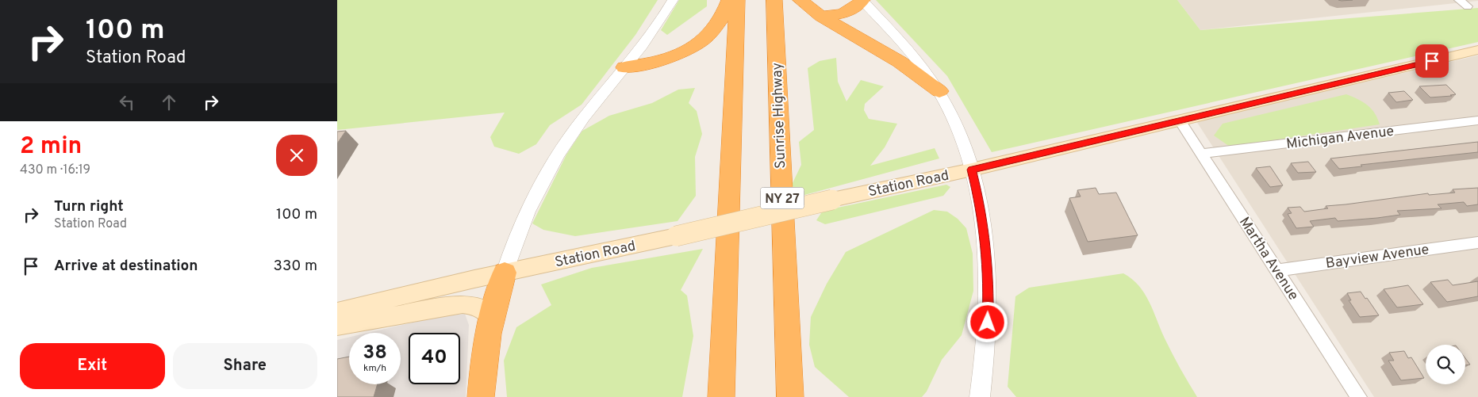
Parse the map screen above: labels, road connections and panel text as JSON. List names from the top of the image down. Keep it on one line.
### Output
{"streets":{"highway":["Sunrise Highway","NY 27"],"main road":["Station Road"],"street":["Michigan Avenue","Bayview Avenue","Martha Avenue"]},"crossings":[["Michigan Avenue","Martha Avenue"],["Station Road","Martha Avenue"],["Bayview Avenue","Martha Avenue"]],"page":{"turn":["100 m","Station Road"],"heading":["2 min","430 m · 16:19"],"list":[{"name":"Turn right","note":"Station Road","value":"100 m"},{"name":"Arrive at destination","value":"330 m"}],"speed":"38 km/h","limit":"40","buttons":["Exit","Share"]}}
